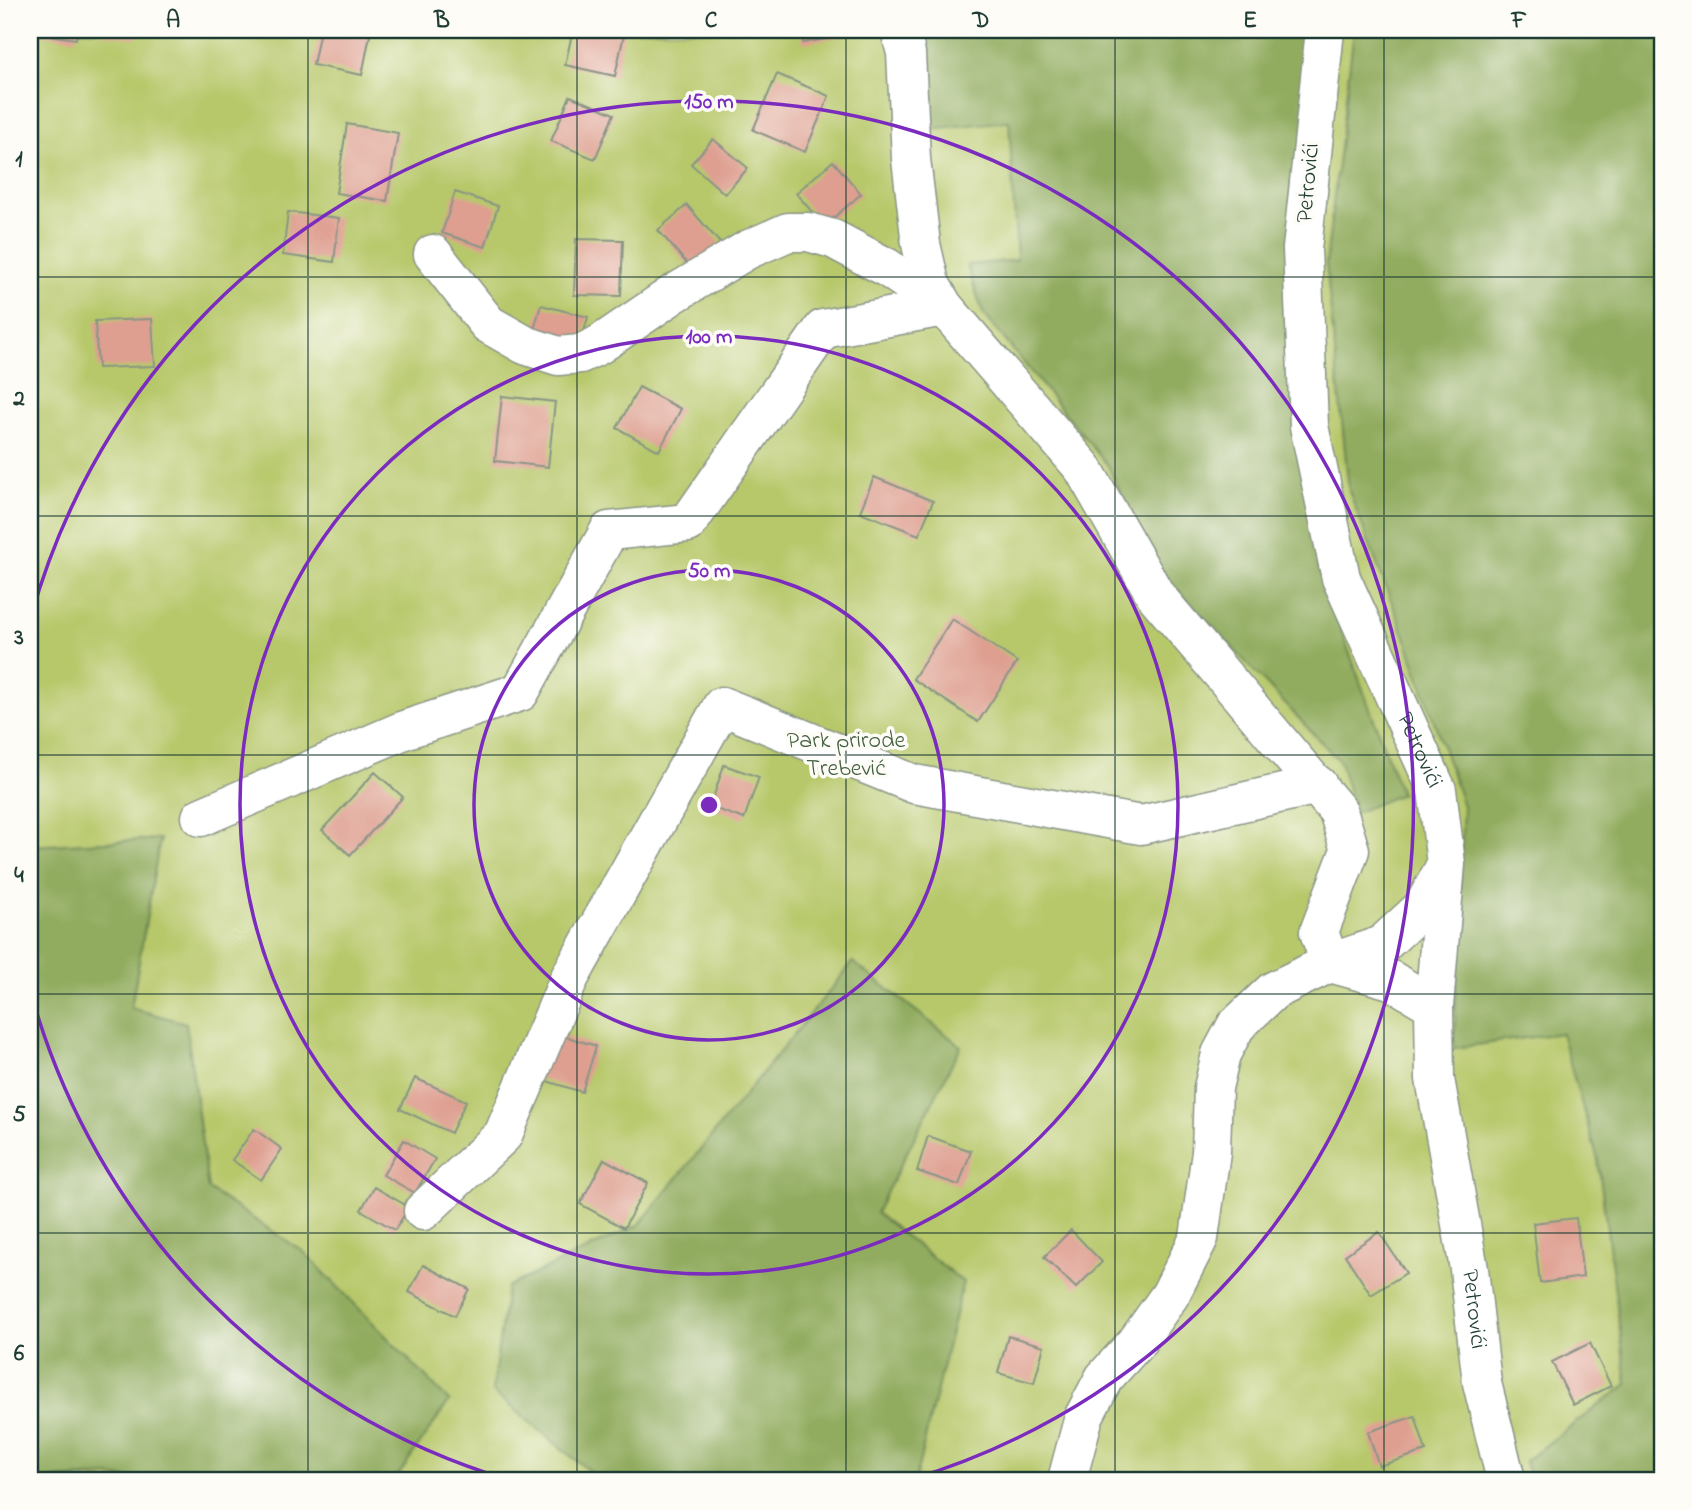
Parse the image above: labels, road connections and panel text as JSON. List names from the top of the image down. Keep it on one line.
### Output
{"streets":{"street":["Petrovići"]},"parks":["Park prirode Trebević"],"grid":{"columns":["A","B","C","D","E","F"],"rows":["1","2","3","4","5","6"]},"rings":["150 m","100 m","50 m"]}
